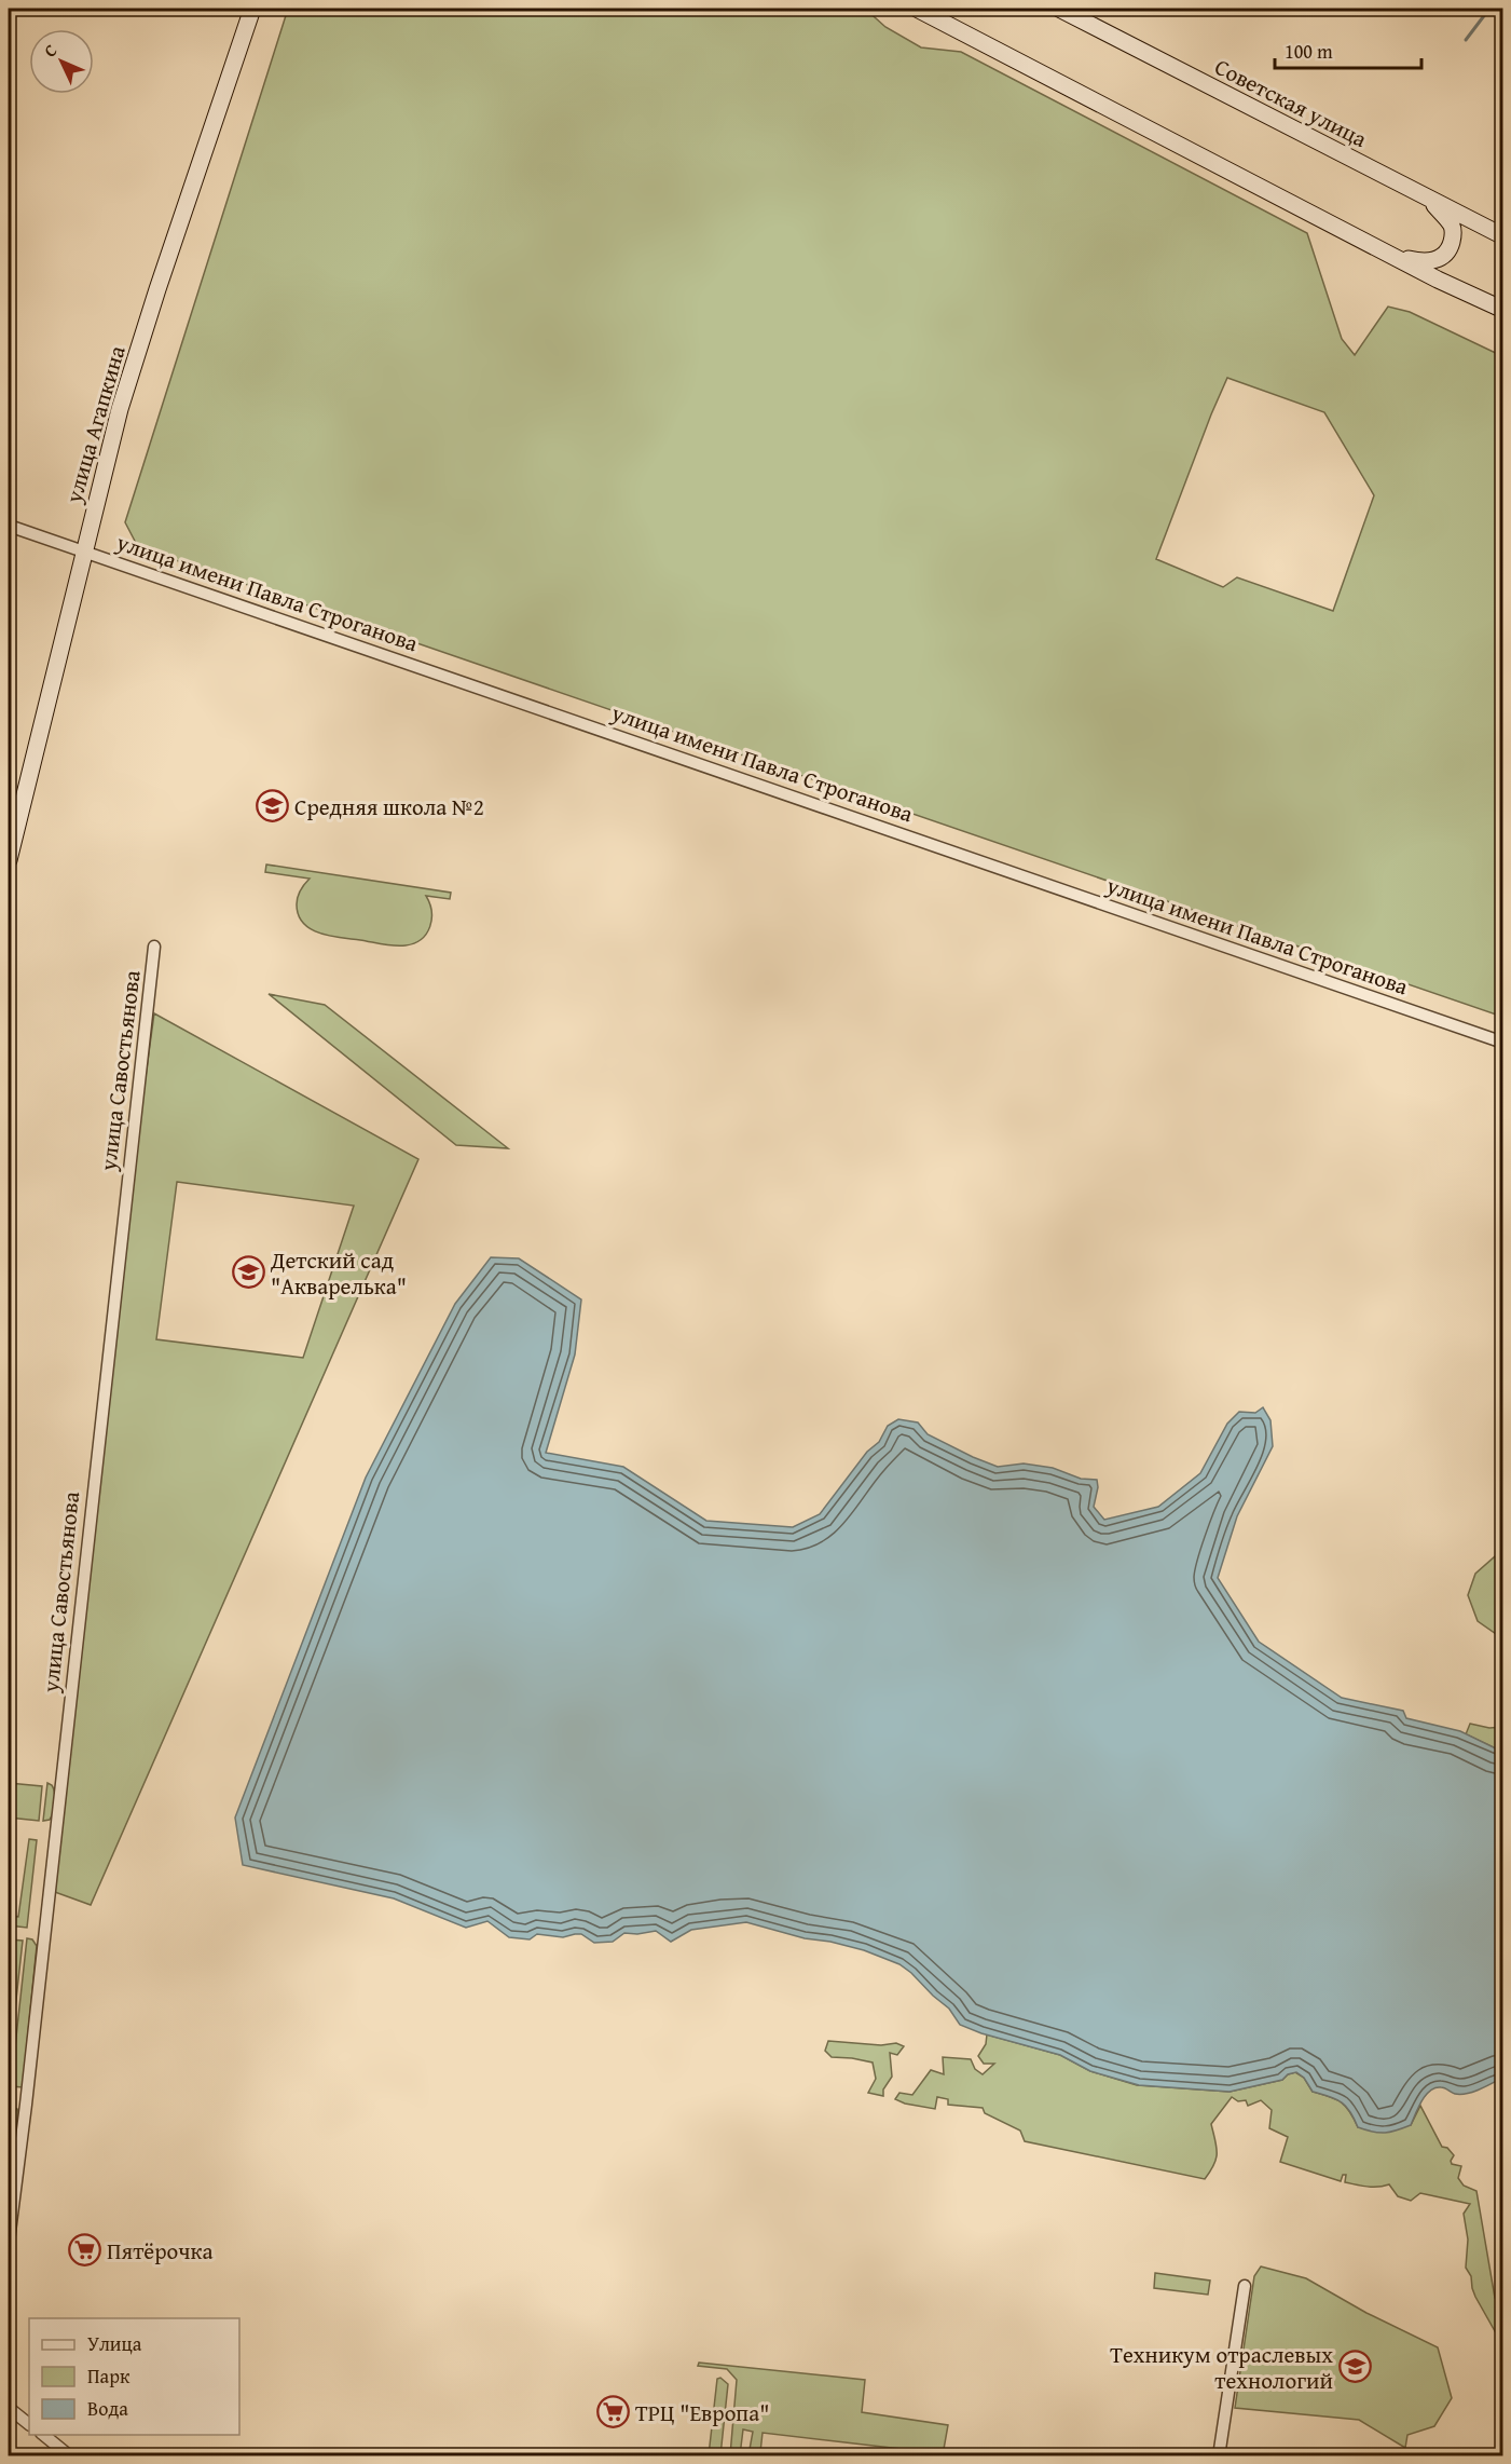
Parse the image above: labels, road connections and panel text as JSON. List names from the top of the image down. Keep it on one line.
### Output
{"streets":{"main road":["Советская улица","улица Агапкина"],"street":["улица имени Павла Строганова","улица Савостьянова"]},"crossings":[["улица Агапкина","улица имени Павла Строганова"]],"places":{"school or university":["Средняя школа №2","Детский сад \"Акварелька\"","Техникум отраслевых технологий"],"supermarket":["Пятёрочка","ТРЦ \"Европа\""]},"legend":["Улица","Парк","Вода"],"scale_bar":"100 m","north":"top left"}
